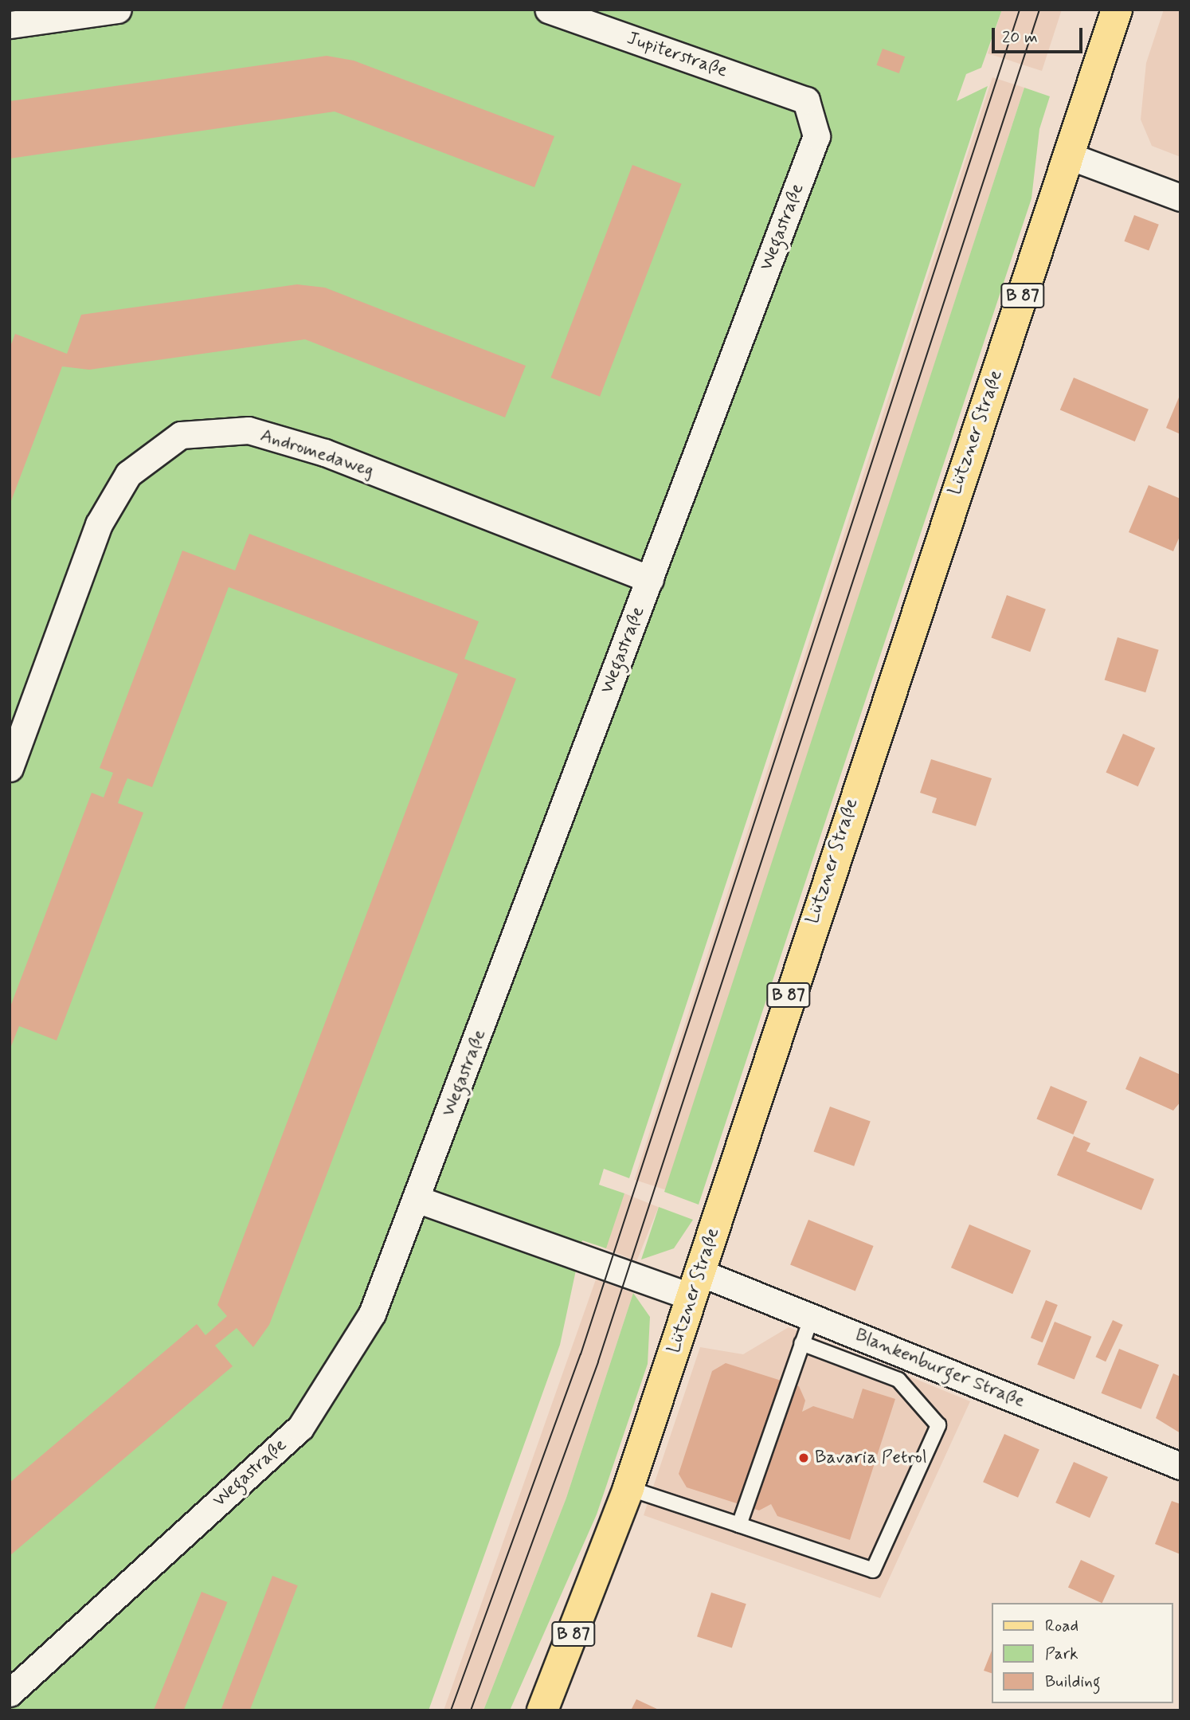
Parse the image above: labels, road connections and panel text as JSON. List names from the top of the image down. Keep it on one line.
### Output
{"streets":{"main road":["B 87","Lützner Straße"],"street":["Jupiterstraße","Wegastraße","Andromedaweg","Blankenburger Straße"]},"crossings":[["Jupiterstraße","Wegastraße"],["Wegastraße","Andromedaweg"],["Lützner Straße","Blankenburger Straße"]],"places":["Bavaria Petrol"],"legend":["Road","Park","Building"],"scale_bar":"20 m"}
